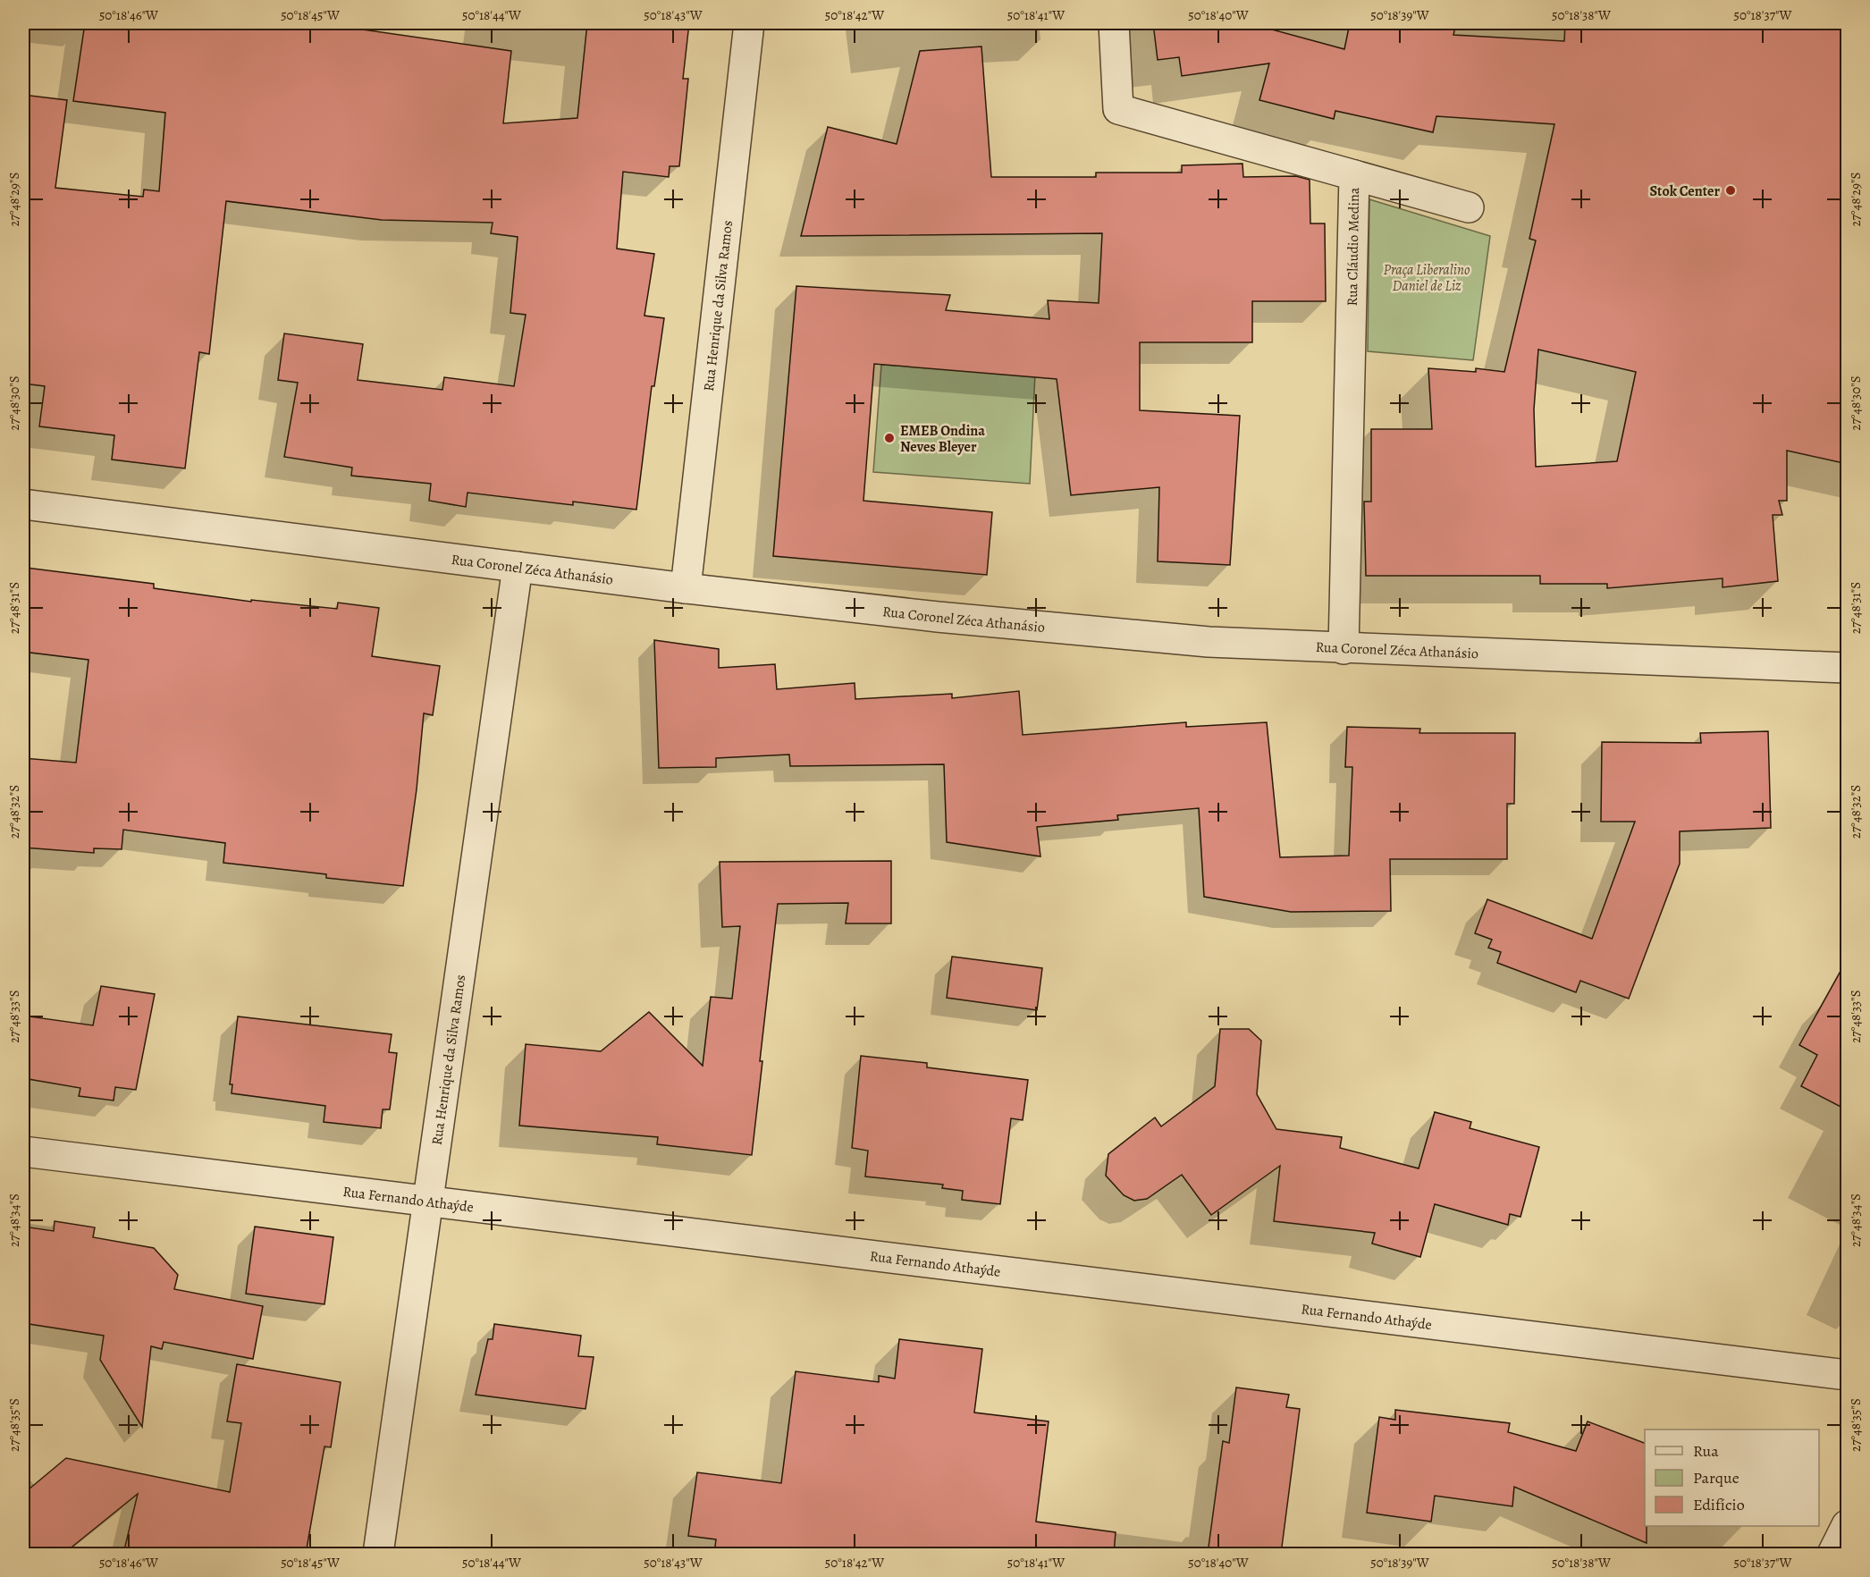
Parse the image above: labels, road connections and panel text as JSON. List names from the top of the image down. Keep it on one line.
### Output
{"streets":{"street":["Rua Cláudio Medina","Rua Henrique da Silva Ramos","Rua Coronel Zéca Athanásio","Rua Fernando Athaýde"]},"crossings":[["Rua Cláudio Medina","Rua Coronel Zéca Athanásio"],["Rua Henrique da Silva Ramos","Rua Coronel Zéca Athanásio"],["Rua Henrique da Silva Ramos","Rua Fernando Athaýde"]],"parks":["Praça Liberalino Daniel de Liz"],"places":["Stok Center","EMEB Ondina Neves Bleyer"],"legend":["Rua","Parque","Edifício"],"coordinates":["50°18'46\"W","50°18'45\"W","50°18'44\"W","50°18'43\"W","50°18'42\"W","50°18'41\"W","50°18'40\"W","50°18'39\"W","50°18'38\"W","50°18'37\"W","27°48'29\"S","27°48'30\"S","27°48'31\"S","27°48'32\"S","27°48'33\"S","27°48'34\"S","27°48'35\"S"]}
